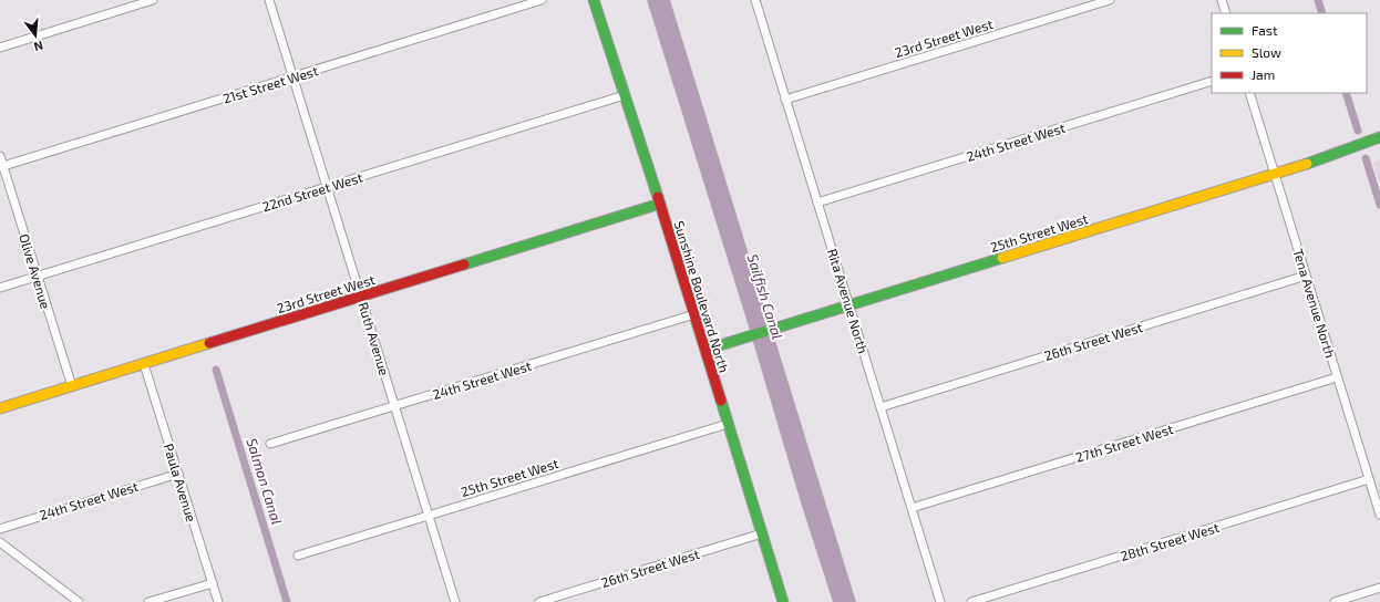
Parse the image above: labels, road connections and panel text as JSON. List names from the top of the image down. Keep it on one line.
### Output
{"streets":{"street":["23rd Street West","21st Street West","24th Street West","22nd Street West","25th Street West","Olive Avenue","Sunshine Boulevard North","Rita Avenue North","Tena Avenue North","Ruth Avenue","26th Street West","27th Street West","Paula Avenue","28th Street West"]},"crossings":[["23rd Street West","Olive Avenue"],["23rd Street West","Sunshine Boulevard North"],["23rd Street West","Rita Avenue North"],["23rd Street West","Ruth Avenue"],["23rd Street West","Paula Avenue"],["21st Street West","Olive Avenue"],["21st Street West","Ruth Avenue"],["24th Street West","Sunshine Boulevard North"],["24th Street West","Rita Avenue North"],["24th Street West","Ruth Avenue"],["24th Street West","Paula Avenue"],["22nd Street West","Olive Avenue"],["22nd Street West","Sunshine Boulevard North"],["22nd Street West","Ruth Avenue"],["25th Street West","Sunshine Boulevard North"],["25th Street West","Rita Avenue North"],["25th Street West","Tena Avenue North"],["25th Street West","Ruth Avenue"],["Sunshine Boulevard North","26th Street West"],["Rita Avenue North","26th Street West"],["Rita Avenue North","27th Street West"],["Tena Avenue North","26th Street West"],["Tena Avenue North","27th Street West"],["Tena Avenue North","28th Street West"]],"water":["Sailfish Canal","Salmon Canal"],"legend":["Fast","Slow","Jam"],"north":"bottom"}
